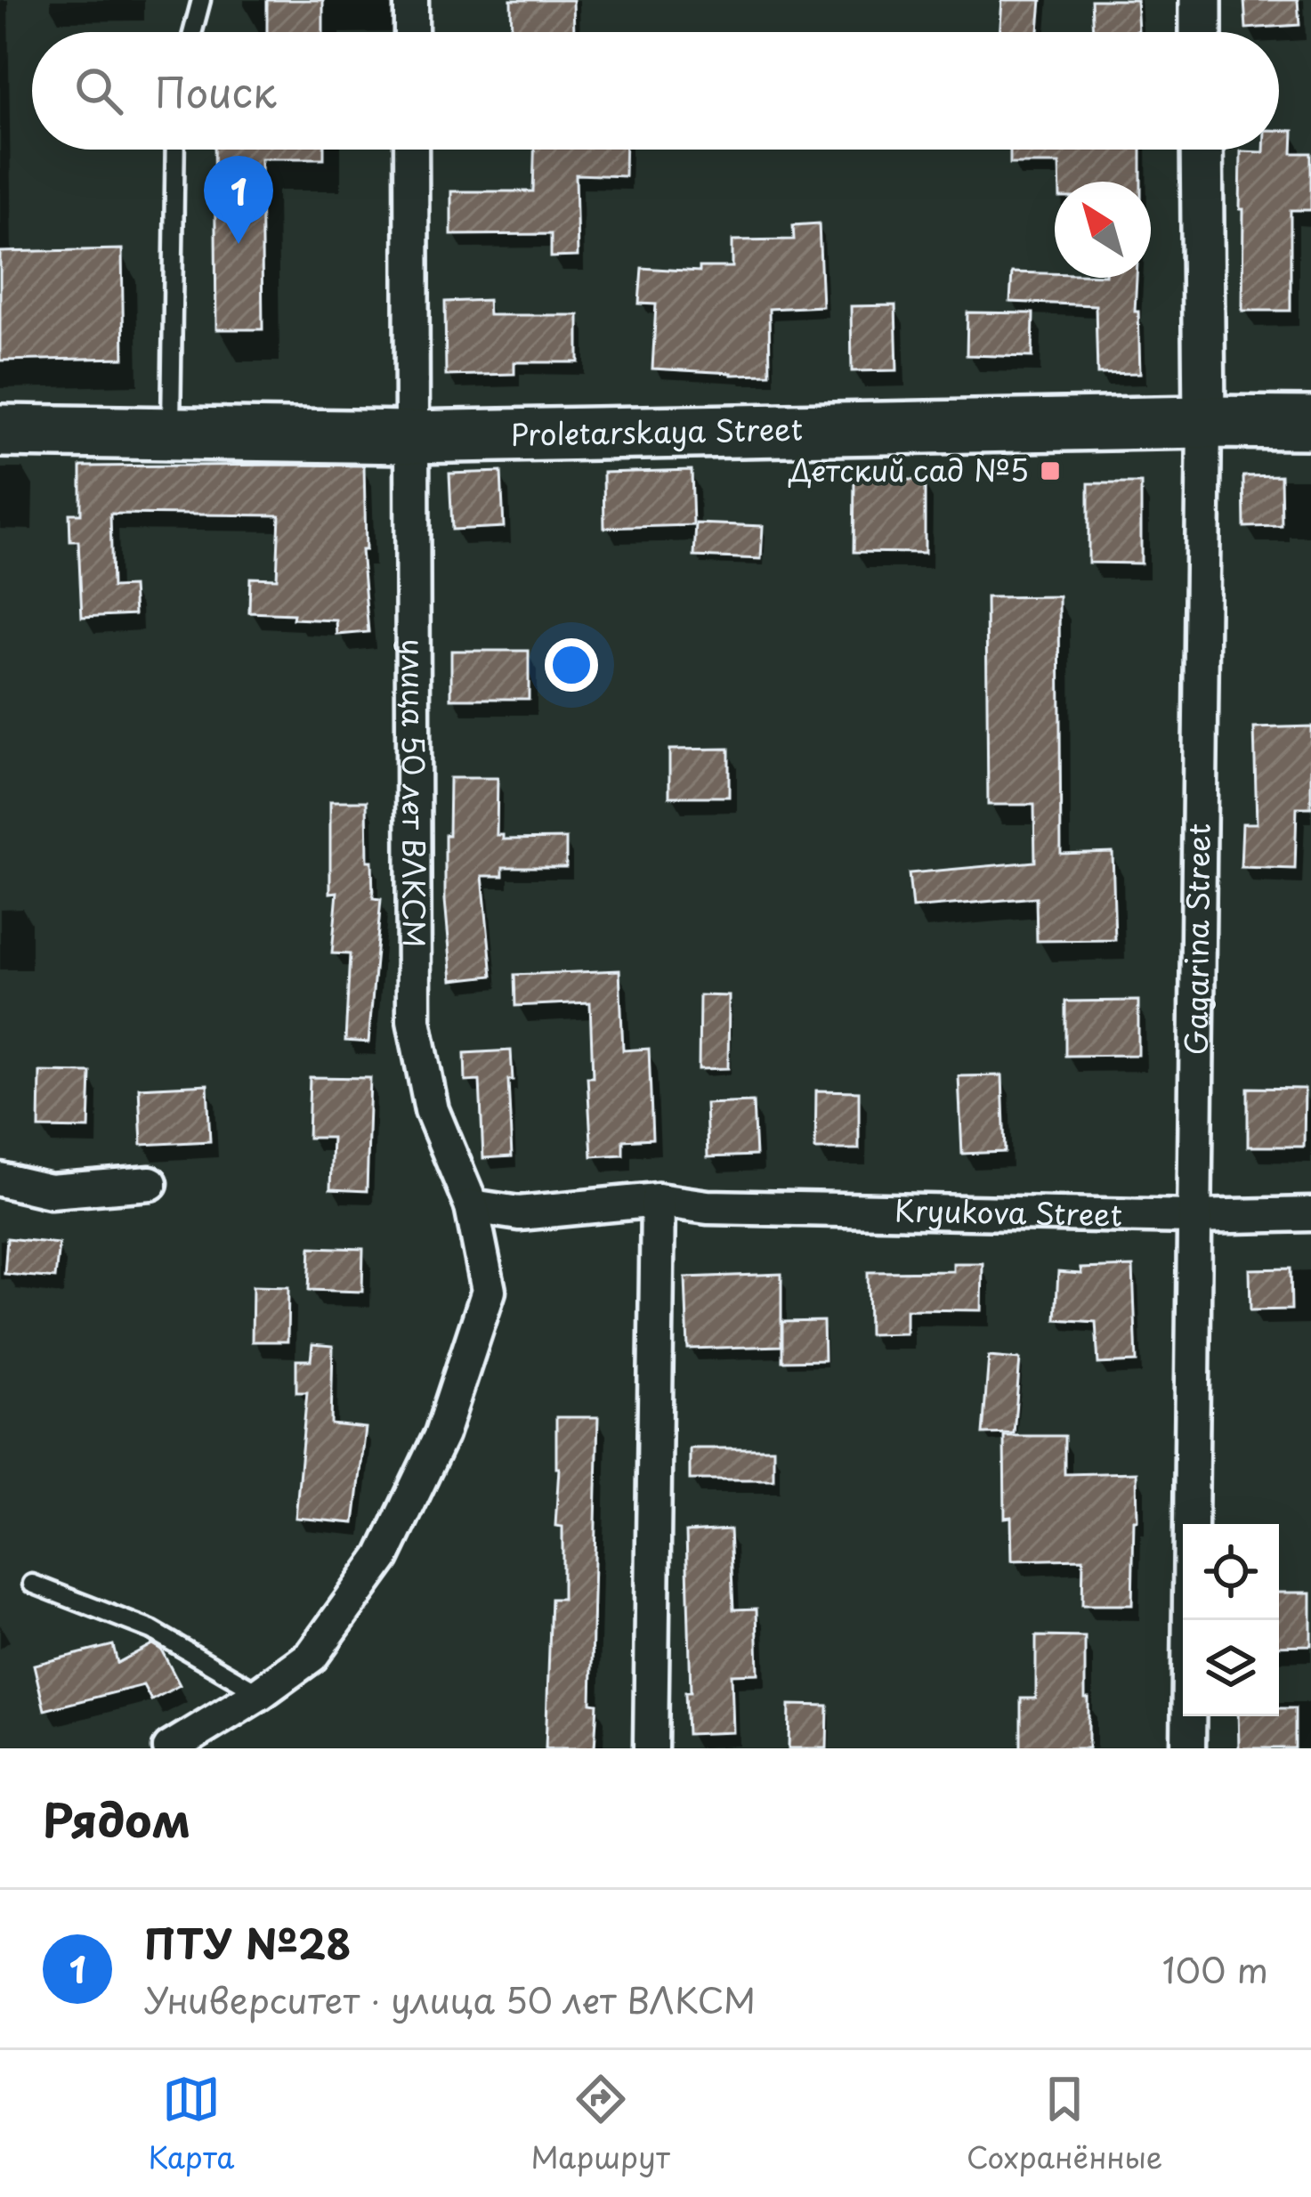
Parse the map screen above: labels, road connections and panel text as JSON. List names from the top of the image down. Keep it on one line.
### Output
{"streets":{"main road":["Proletarskaya Street"],"street":["улица 50 лет ВЛКСМ","Gagarina Street","Kryukova Street"]},"crossings":[["Proletarskaya Street","улица 50 лет ВЛКСМ"],["Proletarskaya Street","Gagarina Street"],["Gagarina Street","Kryukova Street"]],"places":{"transit":["Детский сад №5"]},"north":"top left","page":{"search":"Поиск","pins":"1","heading":"Рядом","list":[{"mark":"1","name":"ПТУ №28","note":"Университет · улица 50 лет ВЛКСМ","value":"100 m"}],"nav":["Карта","Маршрут","Сохранённые"]}}
